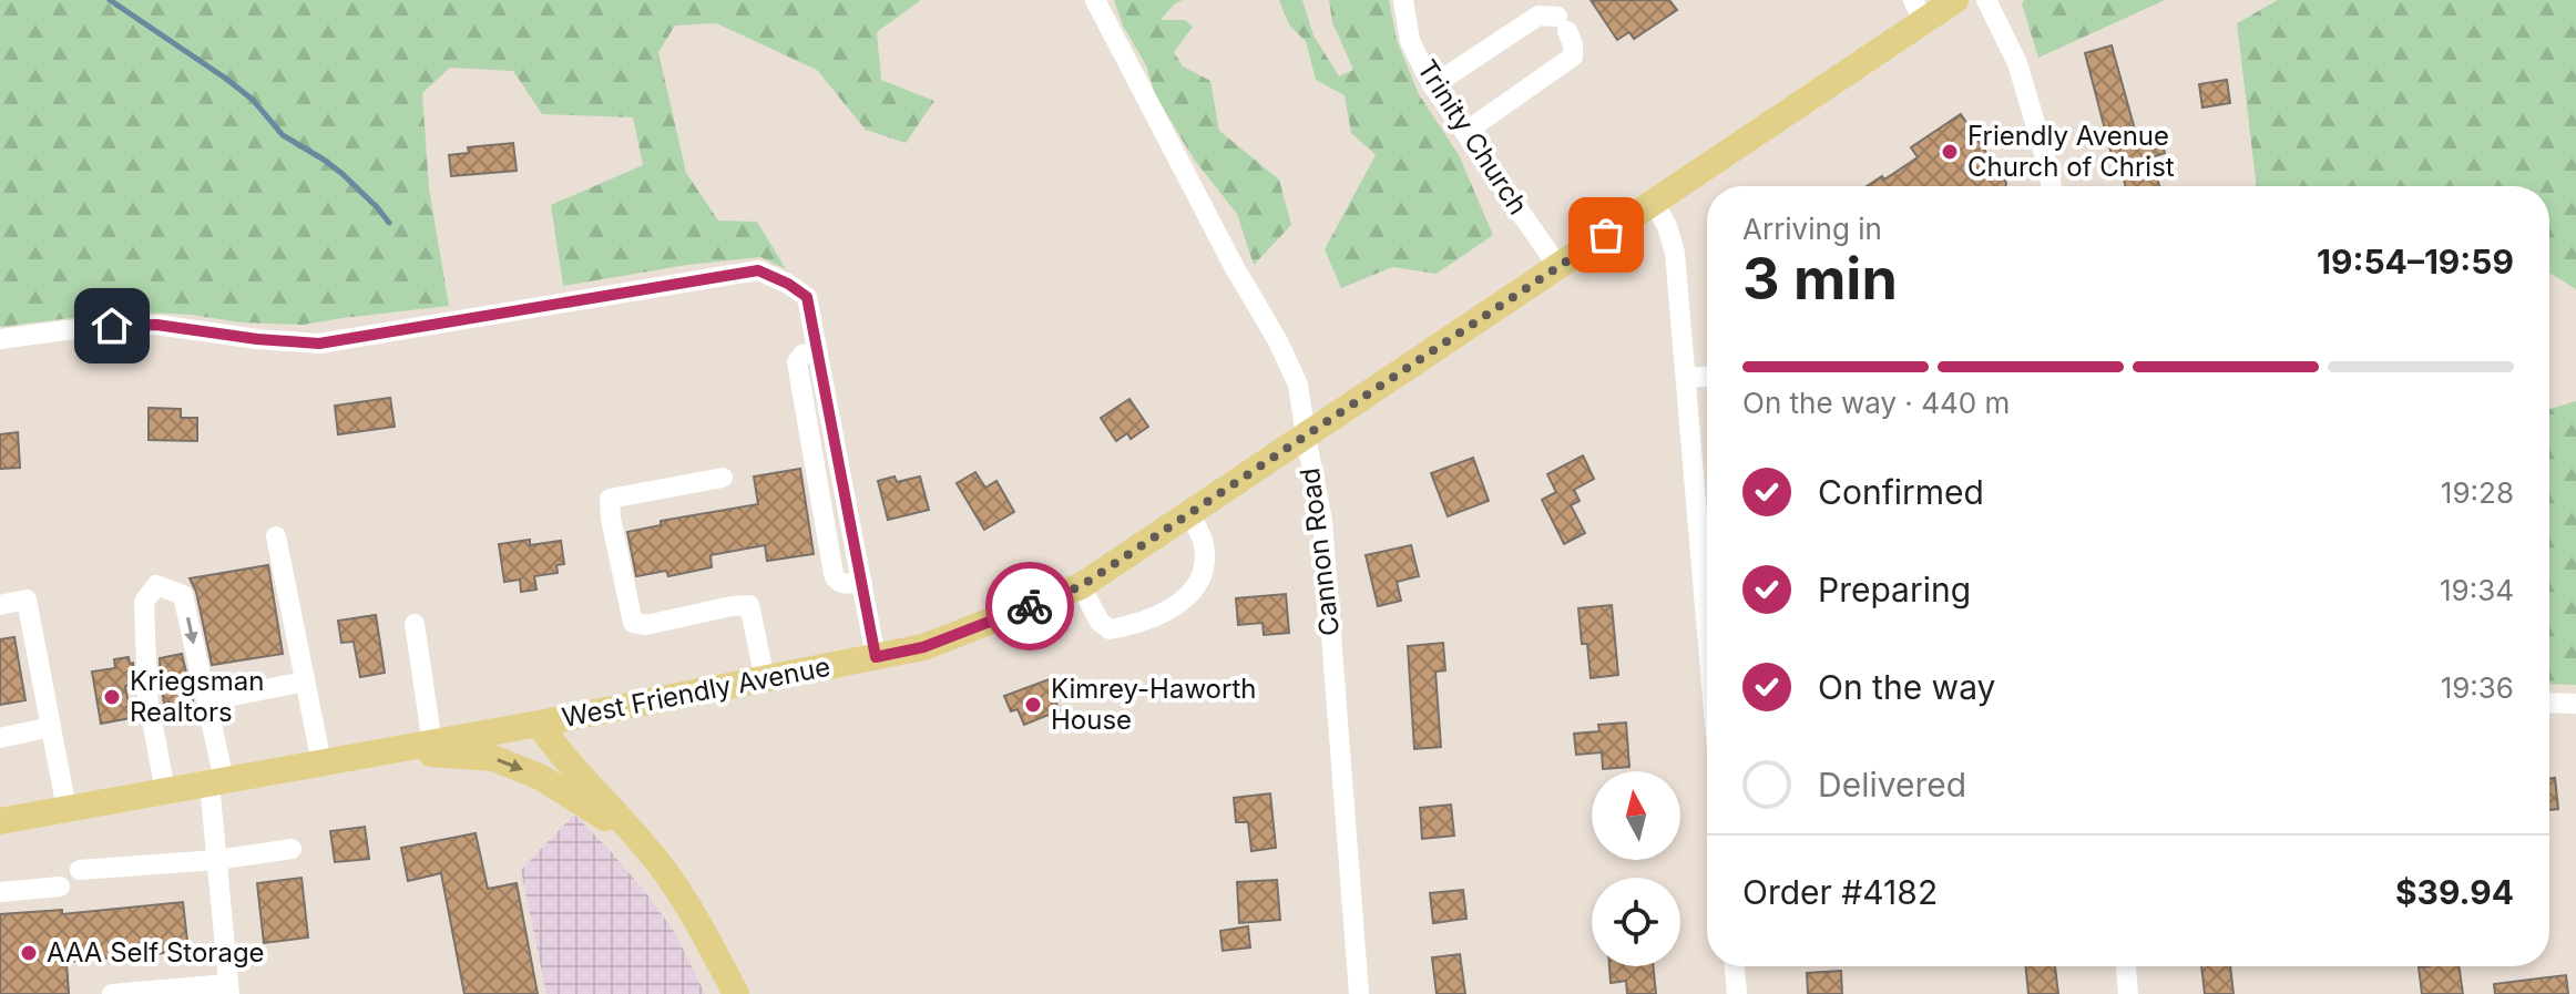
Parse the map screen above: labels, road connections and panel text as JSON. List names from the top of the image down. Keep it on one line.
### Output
{"streets":{"main road":["West Friendly Avenue"],"street":["Trinity Church","Cannon Road"]},"crossings":[["Trinity Church","West Friendly Avenue"],["Cannon Road","West Friendly Avenue"]],"places":["Friendly Avenue Church of Christ","Kriegsman Realtors","Kimrey-Haworth House","AAA Self Storage"],"north":"top","page":{"heading":["3 min","Arriving in","19:54–19:59"],"panel":["Order #4182","$39.94"],"bar":"On the way · 440 m","list":[["Confirmed","19:28"],["Preparing","19:34"],["On the way","19:36"],"Delivered"]}}
